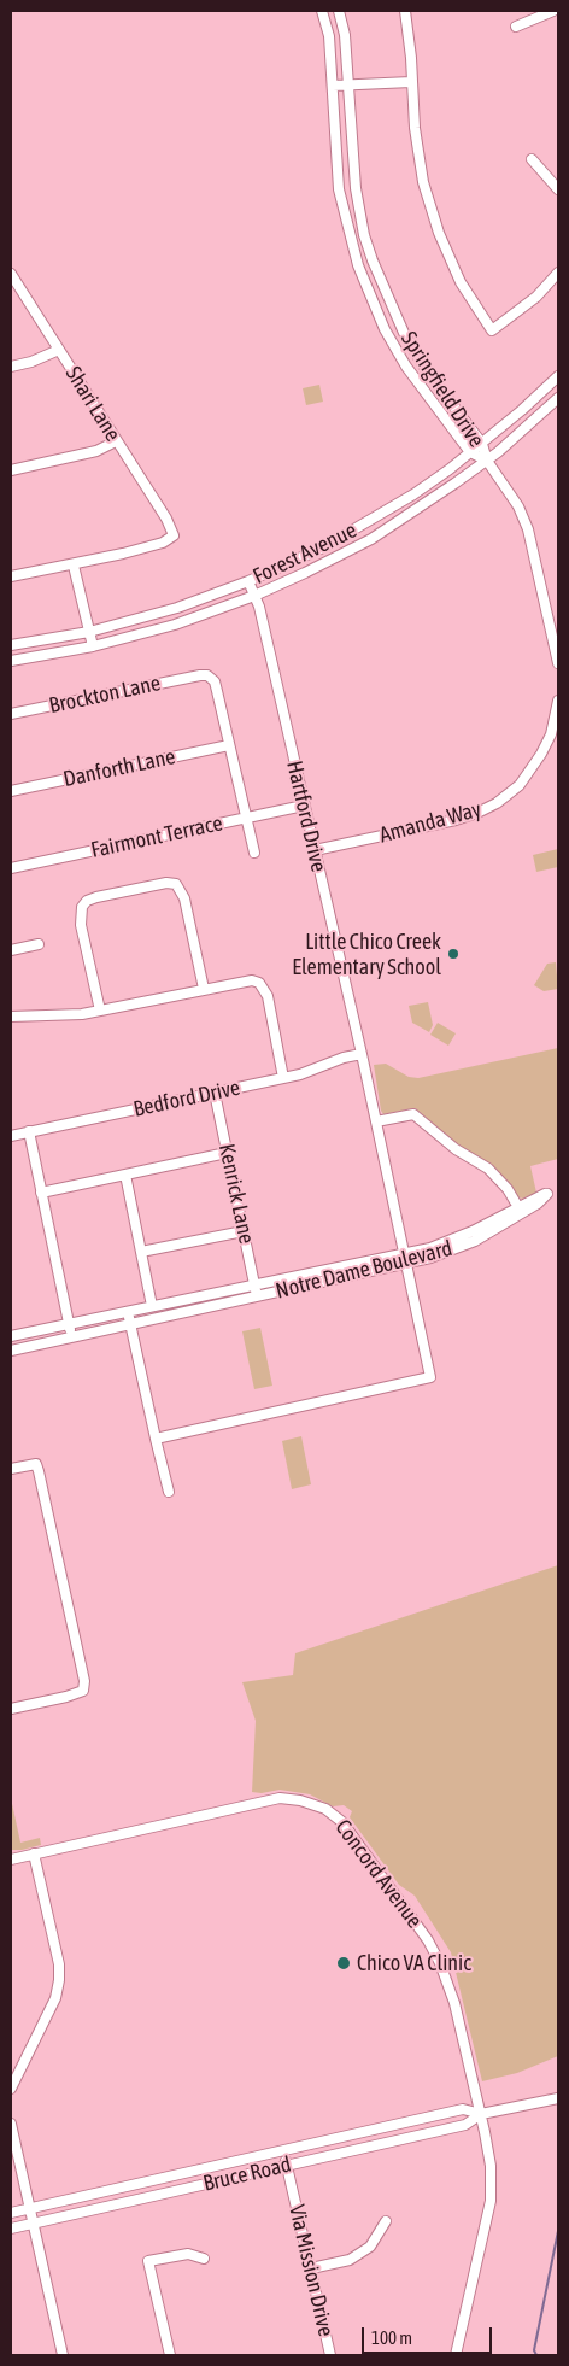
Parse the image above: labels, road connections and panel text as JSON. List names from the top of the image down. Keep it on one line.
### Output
{"streets":{"street":["Springfield Drive","Shari Lane","Forest Avenue","Brockton Lane","Danforth Lane","Hartford Drive","Amanda Way","Fairmont Terrace","Bedford Drive","Kenrick Lane","Notre Dame Boulevard","Concord Avenue","Bruce Road","Via Mission Drive"]},"crossings":[["Springfield Drive","Forest Avenue"],["Forest Avenue","Hartford Drive"],["Brockton Lane","Danforth Lane"],["Hartford Drive","Amanda Way"],["Hartford Drive","Fairmont Terrace"],["Hartford Drive","Bedford Drive"],["Hartford Drive","Notre Dame Boulevard"],["Bedford Drive","Kenrick Lane"],["Kenrick Lane","Notre Dame Boulevard"],["Concord Avenue","Bruce Road"],["Bruce Road","Via Mission Drive"]],"places":["Little Chico Creek Elementary School","Chico VA Clinic"],"scale_bar":"100 m"}
